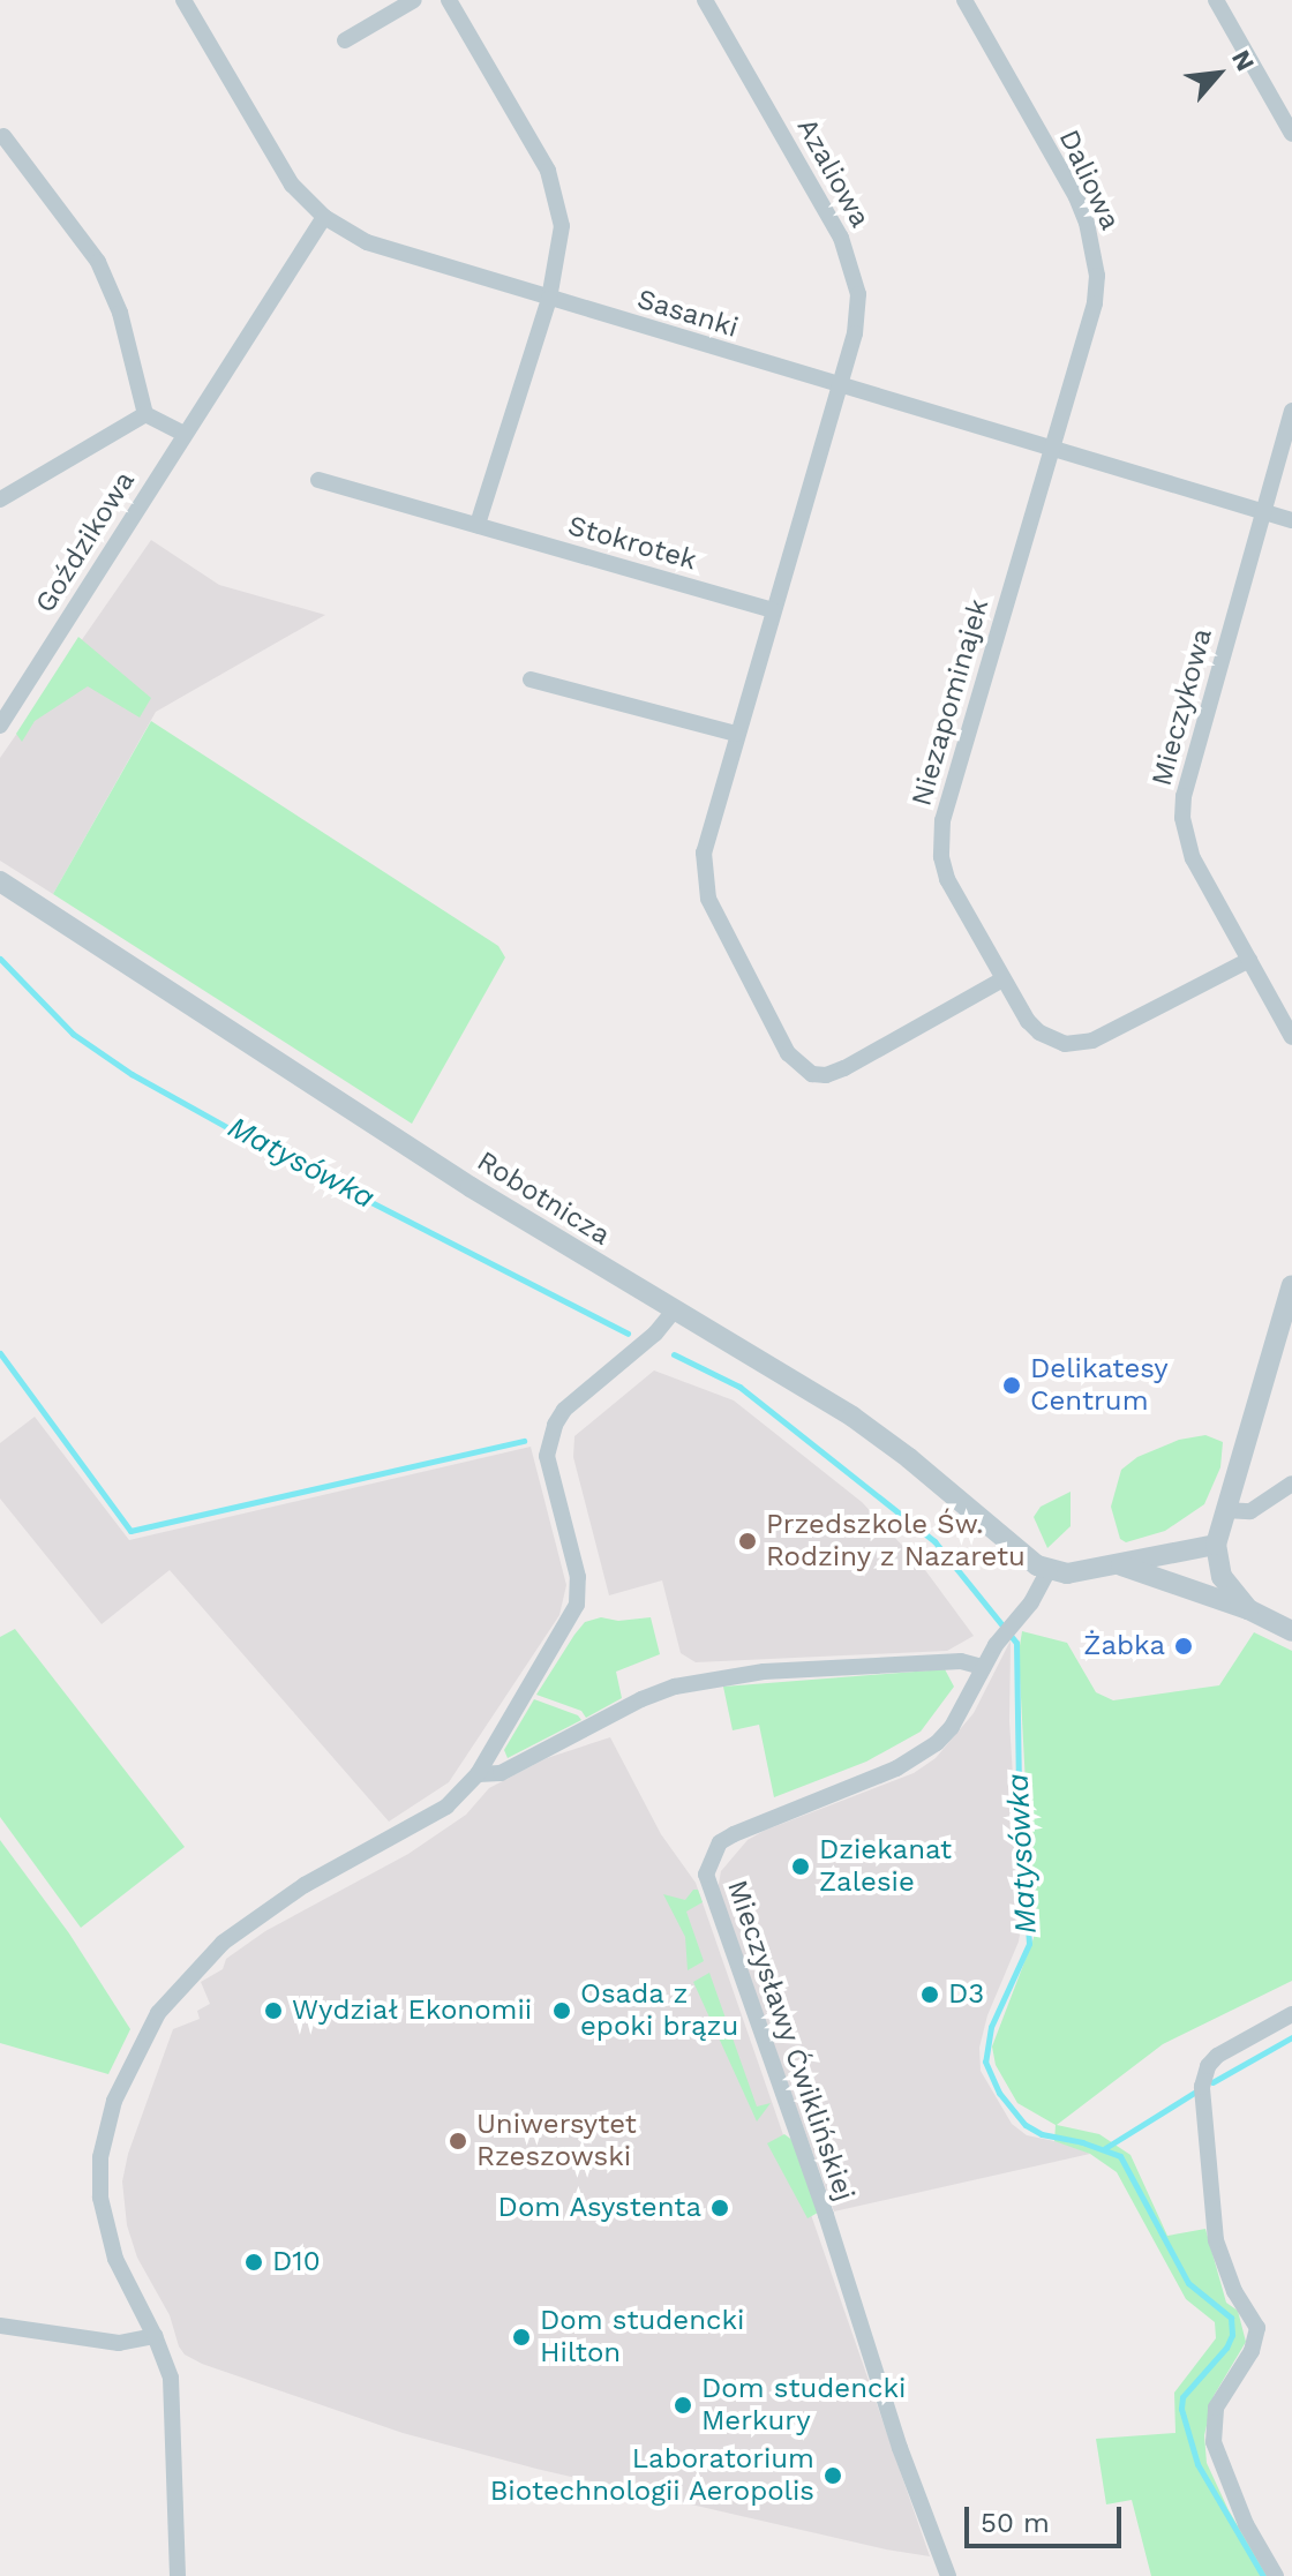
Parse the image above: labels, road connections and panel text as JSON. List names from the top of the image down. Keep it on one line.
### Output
{"streets":{"street":["Azaliowa","Daliowa","Sasanki","Goździkowa","Stokrotek","Niezapominajek","Mieczykowa","Robotnicza","Mieczysławy Ćwiklińskiej"]},"crossings":[["Azaliowa","Sasanki"],["Daliowa","Sasanki"],["Daliowa","Niezapominajek"],["Sasanki","Goździkowa"],["Sasanki","Niezapominajek"],["Sasanki","Mieczykowa"],["Robotnicza","Mieczysławy Ćwiklińskiej"]],"water":["Matysówka"],"places":["Delikatesy Centrum","Przedszkole Św. Rodziny z Nazaretu","Żabka","Dziekanat Zalesie","D3","Wydział Ekonomii","Osada z epoki brązu","Uniwersytet Rzeszowski","Dom Asystenta","D10","Dom studencki Hilton","Dom studencki Merkury","Laboratorium Biotechnologii Aeropolis"],"scale_bar":"50 m","north":"top right"}
